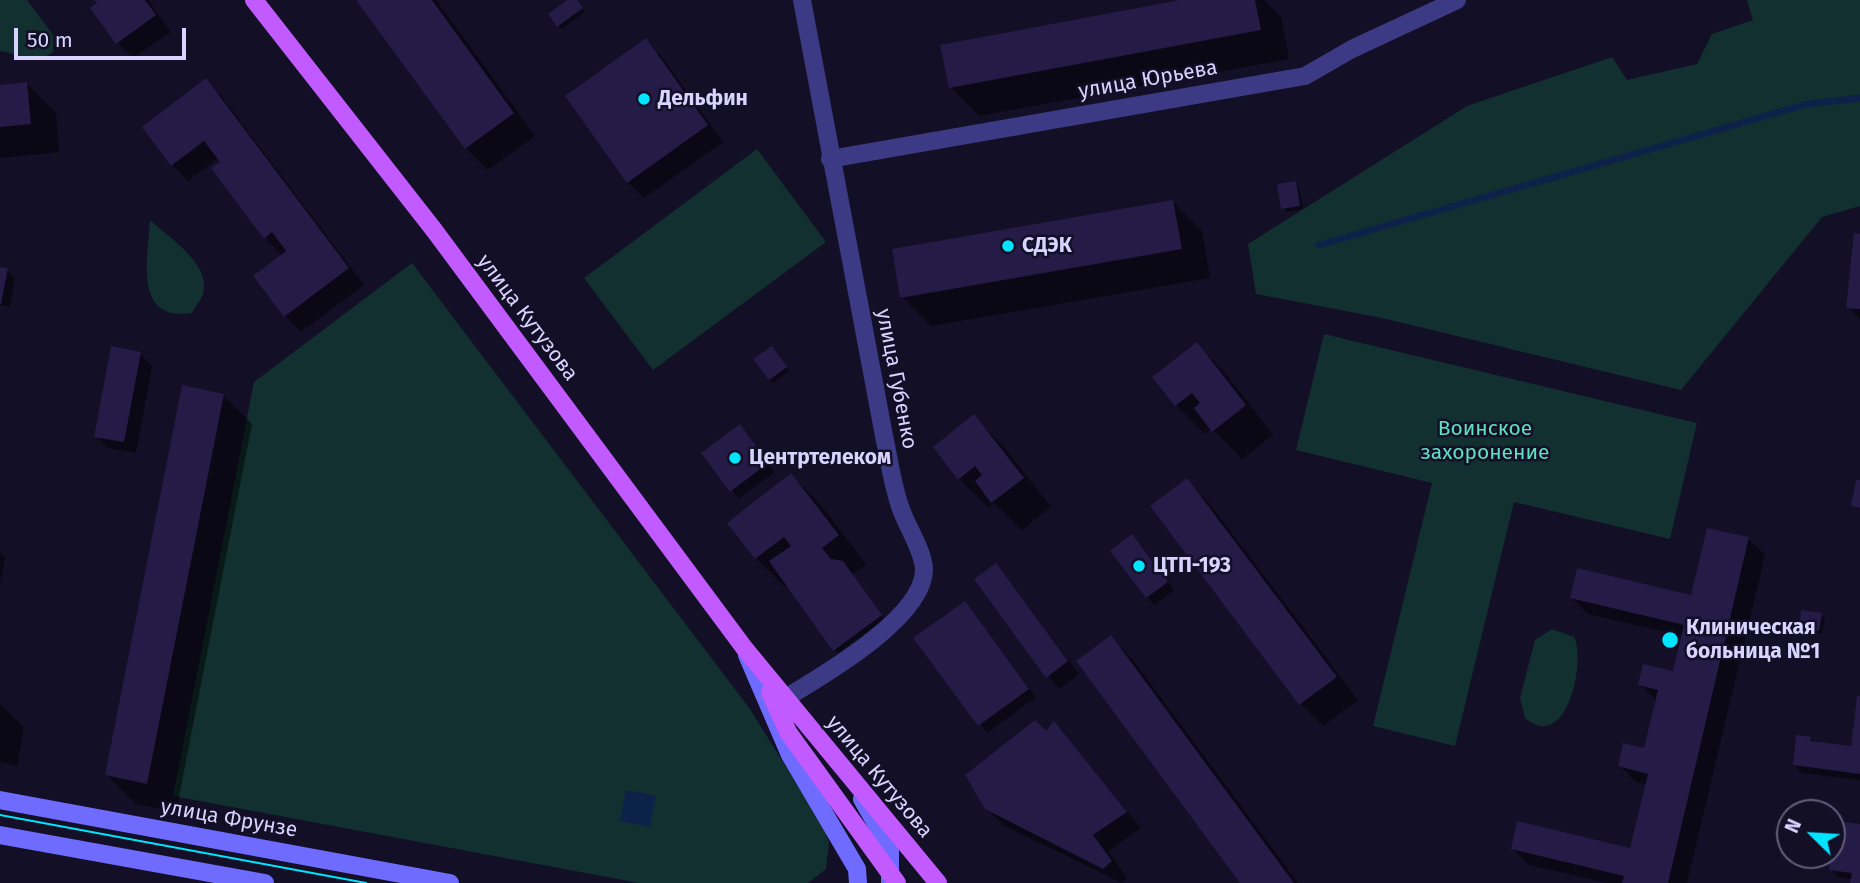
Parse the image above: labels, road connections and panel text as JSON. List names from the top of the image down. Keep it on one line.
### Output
{"streets":{"main road":["улица Кутузова","улица Фрунзе"],"street":["улица Юрьева","улица Губенко"]},"crossings":[["улица Юрьева","улица Губенко"],["улица Кутузова","улица Губенко"]],"parks":["Воинское захоронение"],"places":["Дельфин","СДЭК","Центртелеком","ЦТП-193","Клиническая больница №1"],"scale_bar":"50 m","north":"top left"}
